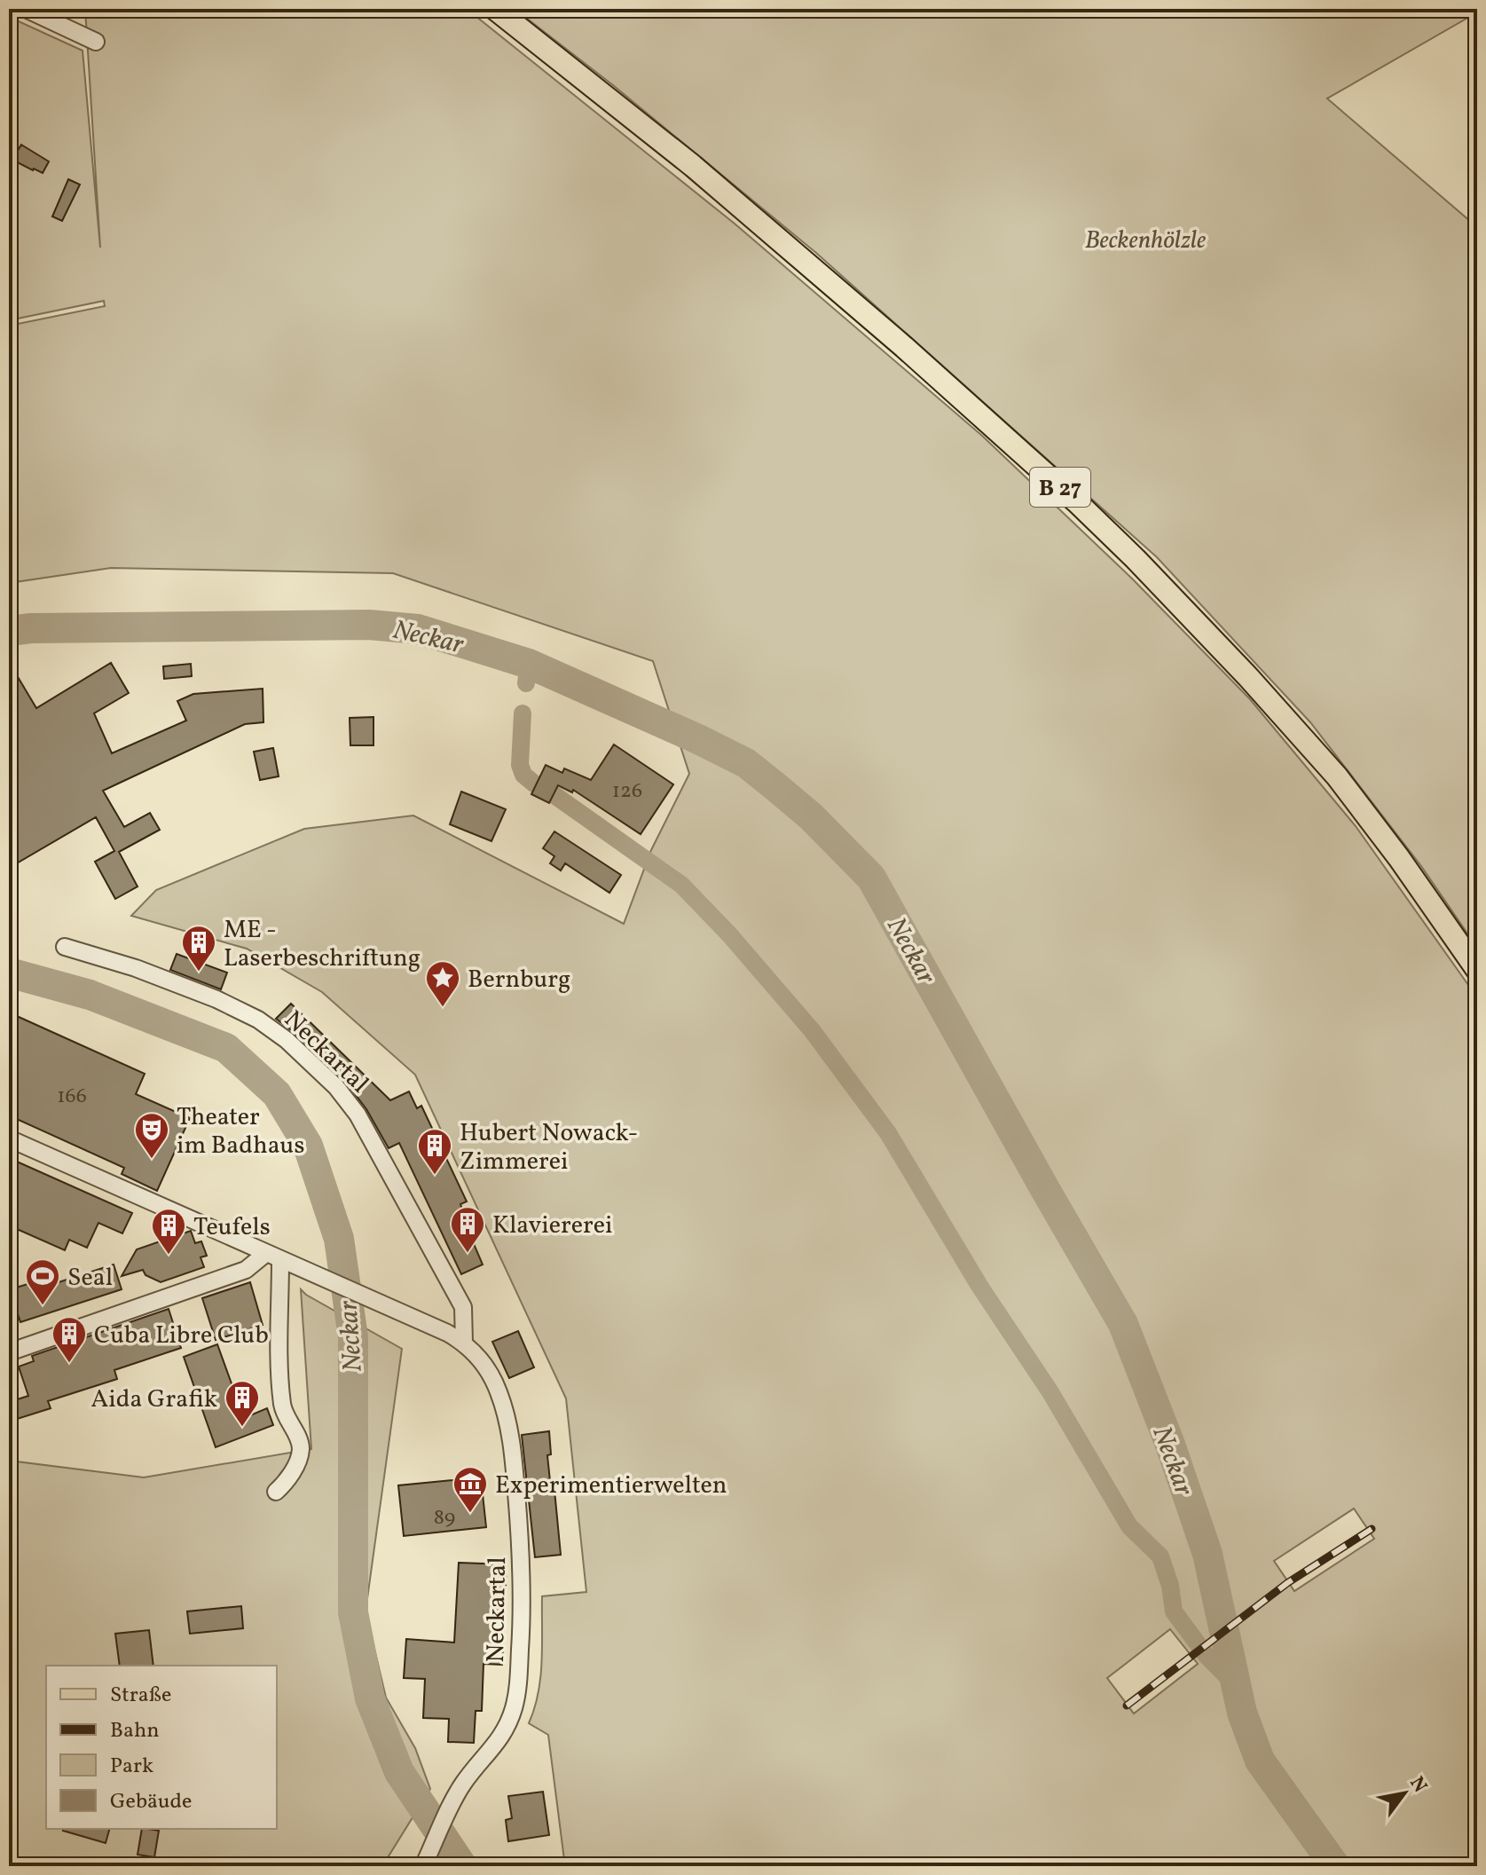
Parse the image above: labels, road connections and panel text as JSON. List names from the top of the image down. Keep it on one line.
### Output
{"streets":{"main road":["B 27"],"street":["Neckartal"]},"water":["Neckar"],"parks":["Beckenhölzle"],"places":{"building":["ME - Laserbeschriftung","Hubert Nowack- Zimmerei","Klaviererei","Teufels","Cuba Libre Club","Aida Grafik"],"place":["Bernburg"],"theatre":["Theater im Badhaus"],"sports":["Seal"],"museum":["Experimentierwelten"]},"house_numbers":["126","166","89"],"legend":["Straße","Bahn","Park","Gebäude"],"north":"top right"}
